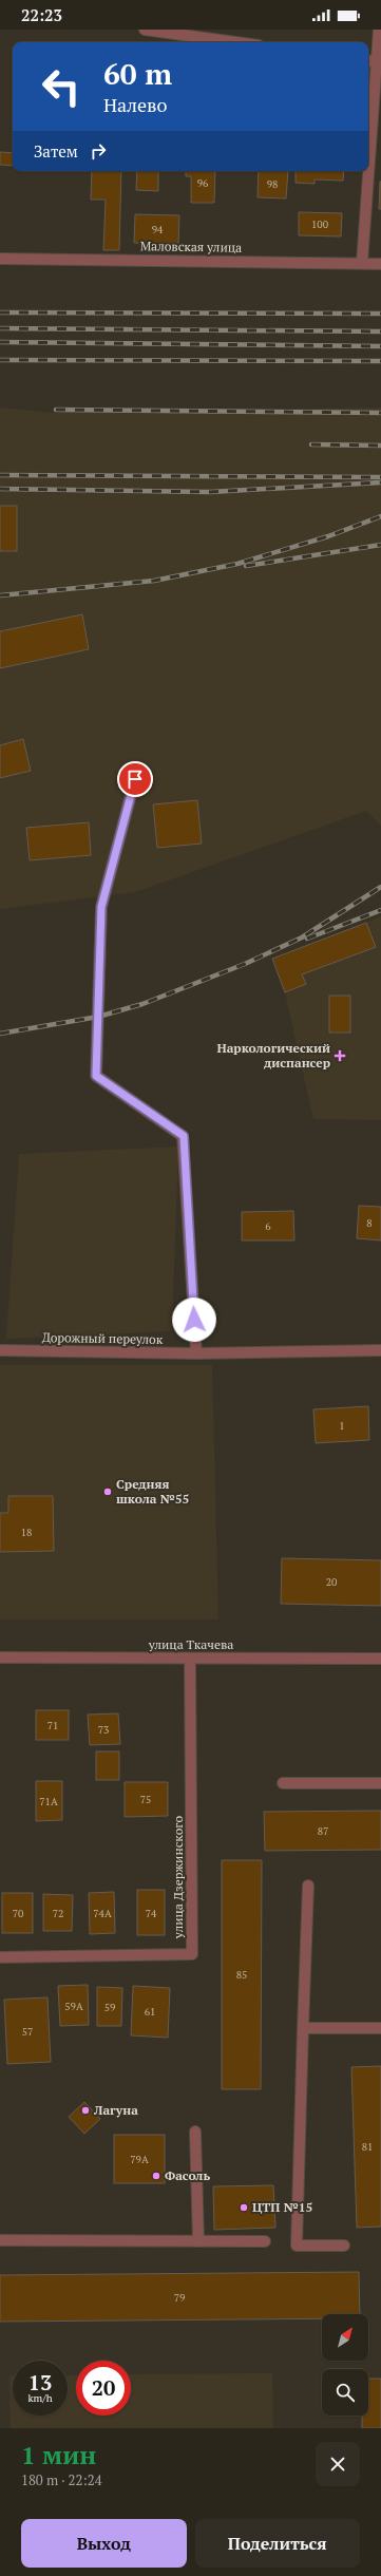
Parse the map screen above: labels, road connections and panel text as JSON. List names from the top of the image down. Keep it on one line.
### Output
{"streets":{"street":["Маловская улица","Дорожный переулок","улица Ткачева","улица Дзержинского"]},"crossings":[["улица Ткачева","улица Дзержинского"]],"places":{"health":["Наркологический диспансер"],"other":["Средняя школа №55","Лагуна","Фасоль","ЦТП №15"]},"house_numbers":["96","98","100","94","8","6","1","18","20","71","73","75","71А","87","70","72","74А","74","85","59А","59","61","57","81","79А","79"],"north":"top right","page":{"status":"22:23","turn":["60 m","Налево"],"then":"Затем","speed":"13 km/h","limit":"20","heading":["1 мин","180 m · 22:24"],"buttons":["Выход","Поделиться"]}}
